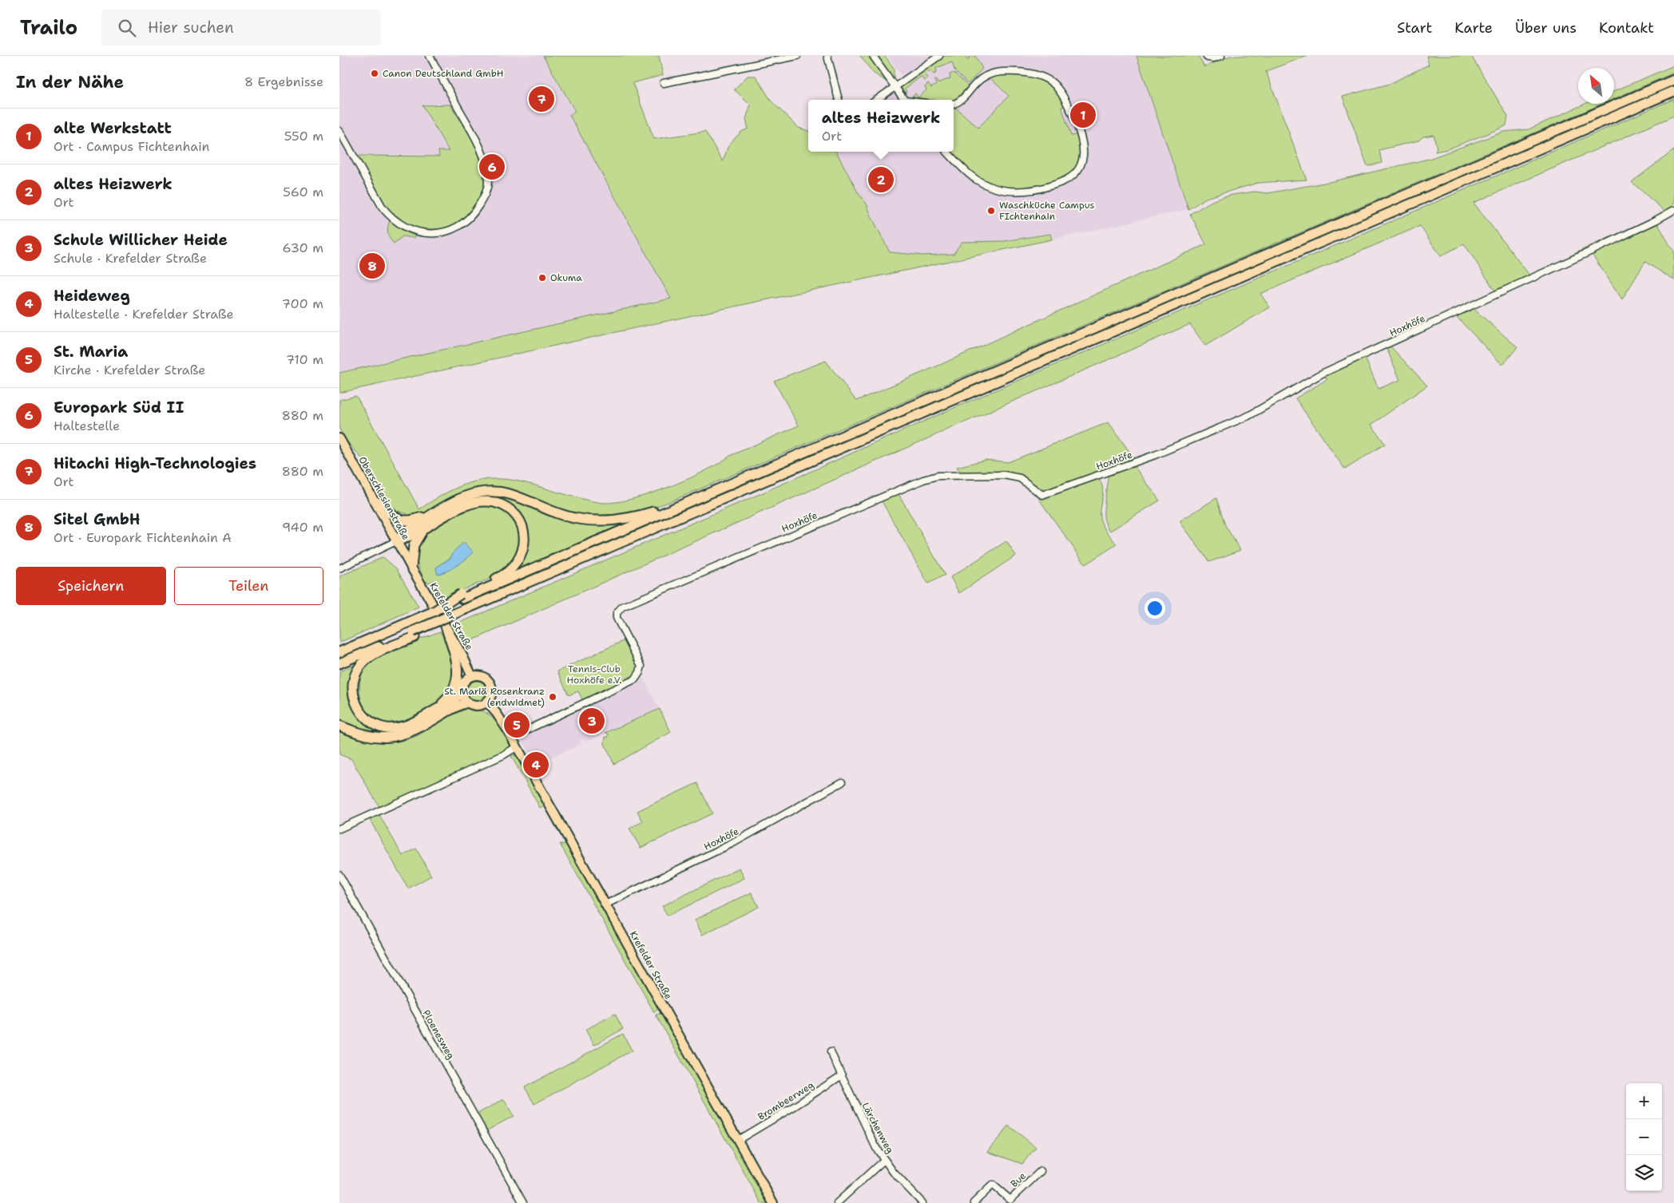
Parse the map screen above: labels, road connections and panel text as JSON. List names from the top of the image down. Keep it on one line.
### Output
{"streets":{"main road":["Oberschlesienstraße","Krefelder Straße"],"street":["Hoxhöfe","Ploenesweg","Brombeerweg","Lärchenweg","Bue"]},"crossings":[["Hoxhöfe","Krefelder Straße"],["Oberschlesienstraße","Krefelder Straße"],["Krefelder Straße","Brombeerweg"],["Brombeerweg","Lärchenweg"]],"parks":["Tennis-Club Hoxhöfe e.V."],"places":["Canon Deutschland GmbH","Waschküche Campus FIchtenhain","Okuma","St. Mariä Rosenkranz (endwidmet)"],"north":"top left","page":{"header":"Trailo","search":"Hier suchen","nav":["Start","Karte","Über uns","Kontakt"],"heading":["In der Nähe","8 Ergebnisse"],"pins":["7","1","6","2","8","3","5","4"],"popup":["altes Heizwerk","Ort"],"list":[{"mark":"1","name":"alte Werkstatt","note":"Ort · Campus Fichtenhain","value":"550 m"},{"mark":"2","name":"altes Heizwerk","note":"Ort","value":"560 m"},{"mark":"3","name":"Schule Willicher Heide","note":"Schule · Krefelder Straße","value":"630 m"},{"mark":"4","name":"Heideweg","note":"Haltestelle · Krefelder Straße","value":"700 m"},{"mark":"5","name":"St. Maria","note":"Kirche · Krefelder Straße","value":"710 m"},{"mark":"6","name":"Europark Süd II","note":"Haltestelle","value":"880 m"},{"mark":"7","name":"Hitachi High-Technologies","note":"Ort","value":"880 m"},{"mark":"8","name":"Sitel GmbH","note":"Ort · Europark Fichtenhain A","value":"940 m"}],"buttons":["Speichern","Teilen"],"map_buttons":["+","−"]}}
